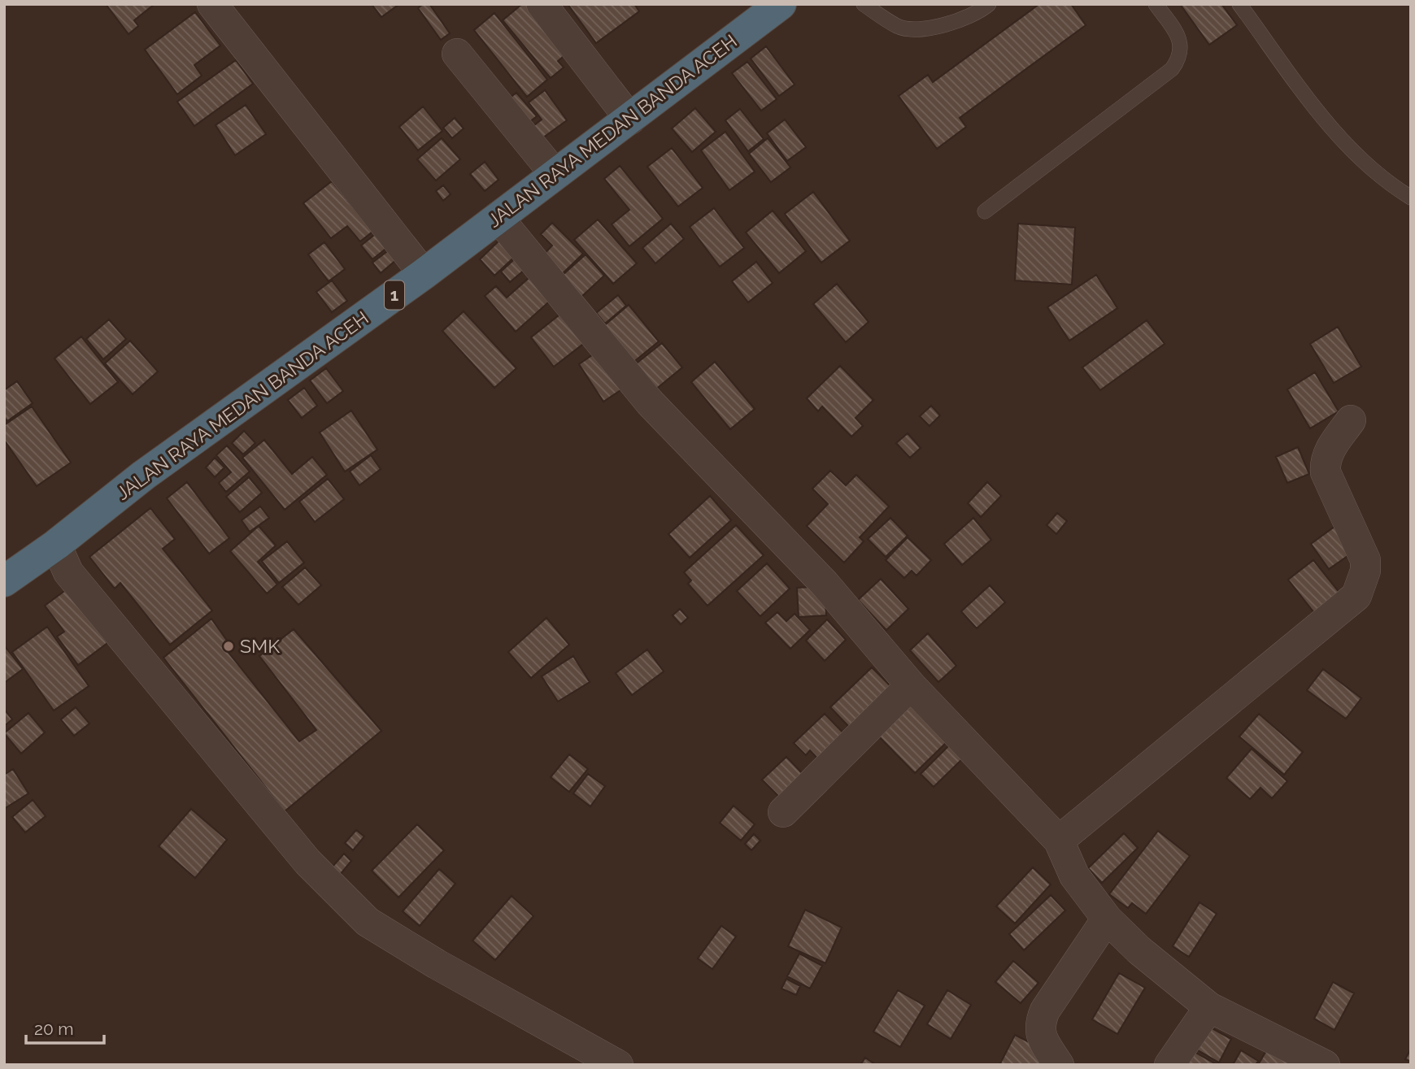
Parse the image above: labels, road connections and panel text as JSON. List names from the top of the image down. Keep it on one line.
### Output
{"streets":{"highway":["JALAN RAYA MEDAN BANDA ACEH","1"]},"places":["SMK"],"scale_bar":"20 m"}
